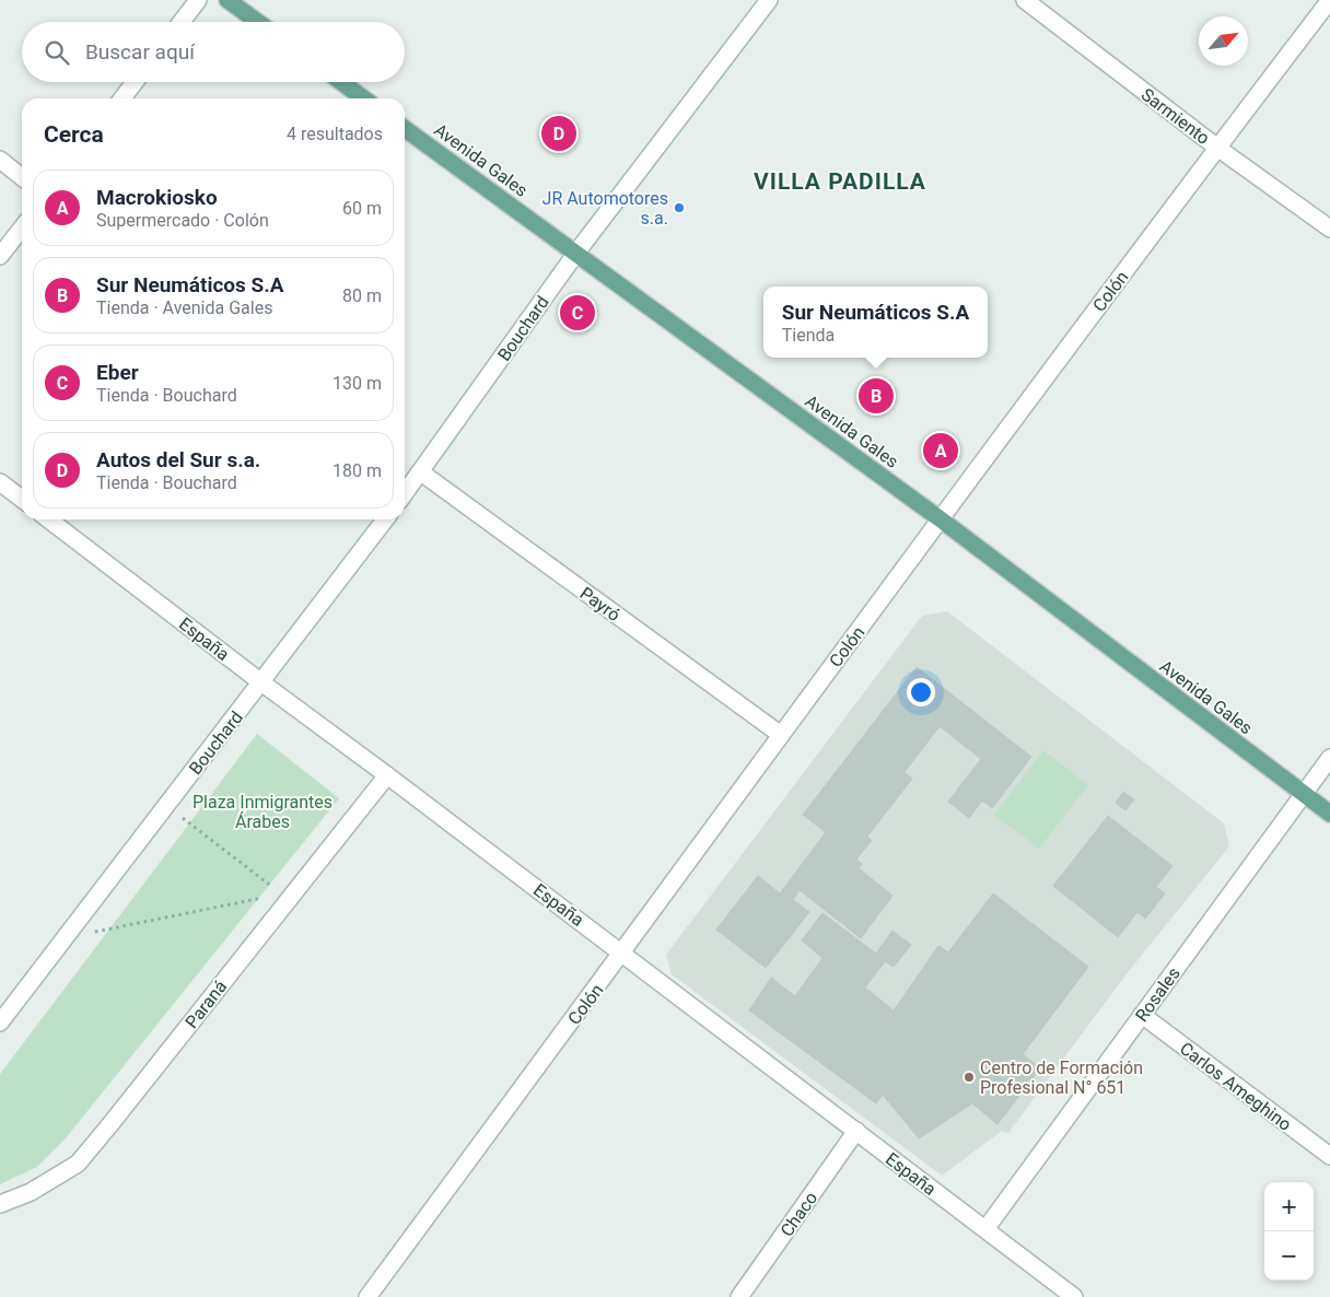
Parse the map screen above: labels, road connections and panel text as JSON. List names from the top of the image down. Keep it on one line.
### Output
{"streets":{"main road":["Avenida Gales"],"street":["Sarmiento","Colón","Bouchard","Payró","España","Rosales","Paraná","Carlos Ameghino","Chaco"]},"crossings":[["Sarmiento","Colón"],["Avenida Gales","Colón"],["Avenida Gales","Bouchard"],["Avenida Gales","Rosales"],["Colón","Payró"],["Colón","España"],["Bouchard","Payró"],["Bouchard","España"],["España","Rosales"],["España","Paraná"],["España","Chaco"],["Rosales","Carlos Ameghino"]],"districts":["VILLA PADILLA"],"parks":["Plaza Inmigrantes Árabes"],"places":["JR Automotores s.a.","Centro de Formación Profesional N° 651"],"north":"top right","page":{"search":"Buscar aquí","heading":["Cerca","4 resultados"],"pins":["D","C","B","A"],"list":[{"mark":"A","name":"Macrokiosko","note":"Supermercado · Colón","value":"60 m"},{"mark":"B","name":"Sur Neumáticos S.A","note":"Tienda · Avenida Gales","value":"80 m"},{"mark":"C","name":"Eber","note":"Tienda · Bouchard","value":"130 m"},{"mark":"D","name":"Autos del Sur s.a.","note":"Tienda · Bouchard","value":"180 m"}],"popup":["Sur Neumáticos S.A","Tienda"],"map_buttons":["+","−"]}}
